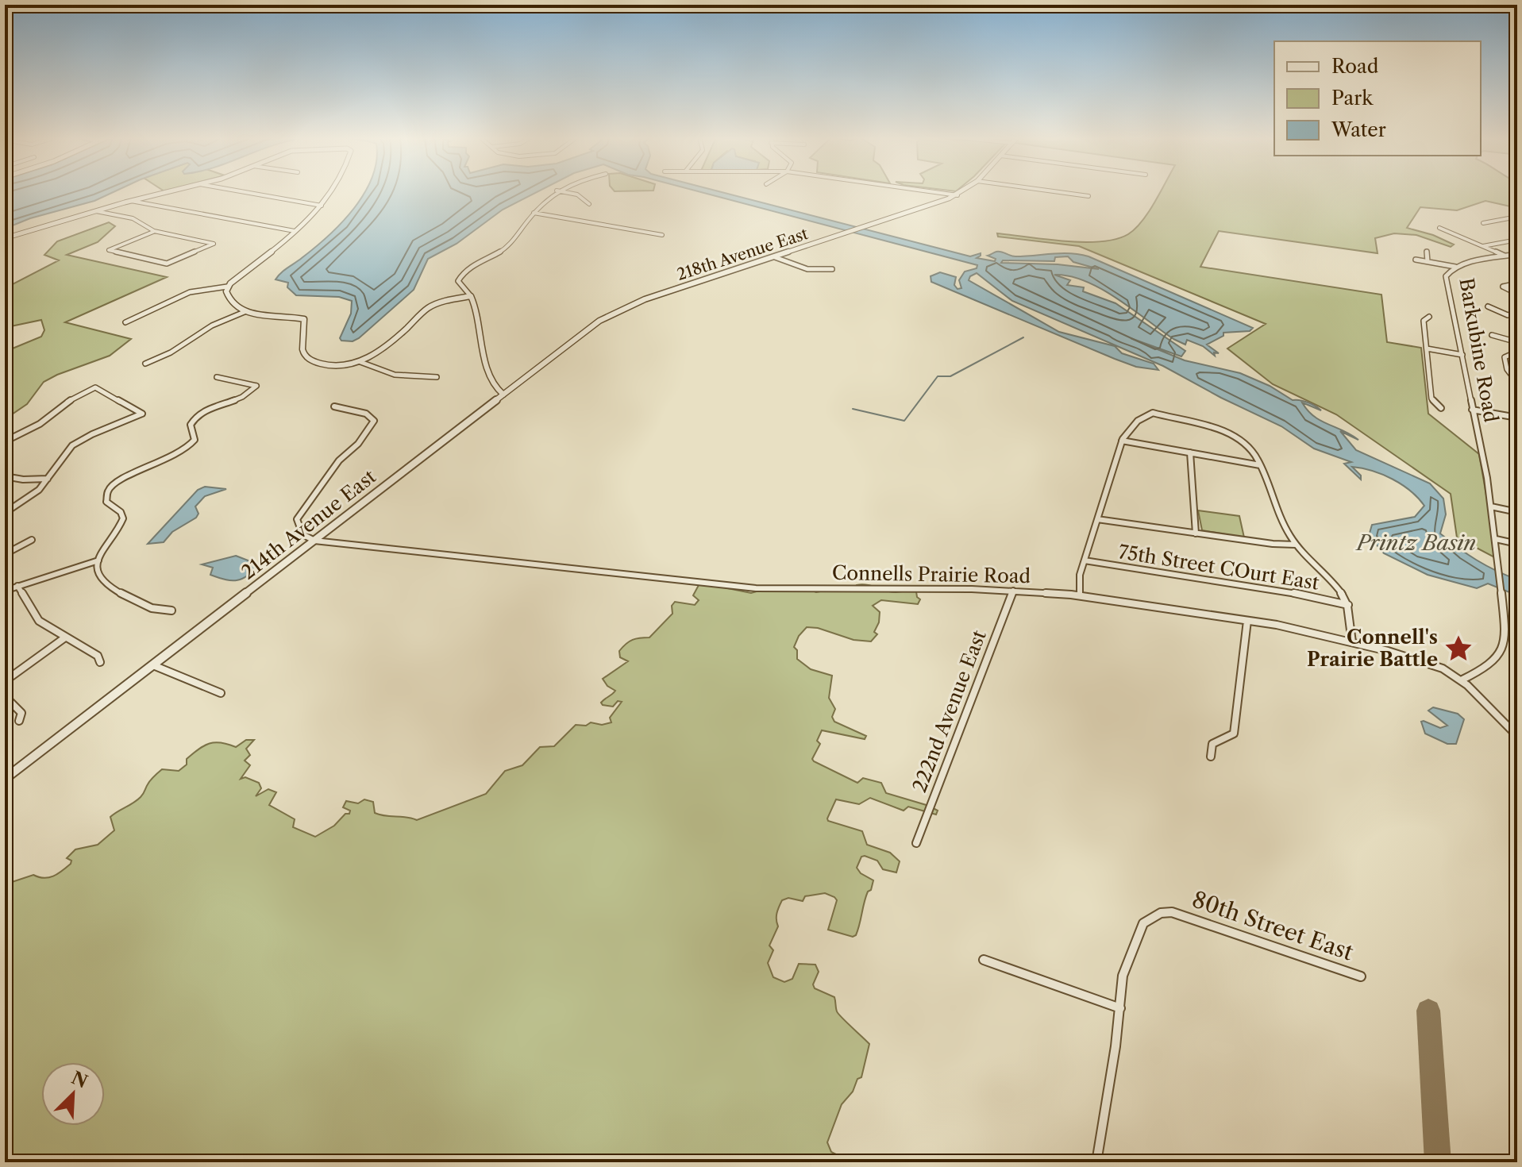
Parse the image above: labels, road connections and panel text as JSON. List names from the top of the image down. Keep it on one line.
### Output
{"streets":{"street":["218th Avenue East","Barkubine Road","214th Avenue East","75th Street COurt East","Connells Prairie Road","222nd Avenue East","80th Street East"]},"crossings":[["218th Avenue East","214th Avenue East"],["Barkubine Road","Connells Prairie Road"],["214th Avenue East","Connells Prairie Road"],["Connells Prairie Road","222nd Avenue East"]],"water":["Printz Basin"],"places":{"place":["Connell's Prairie Battle"]},"legend":["Road","Park","Water"],"north":"top right"}
